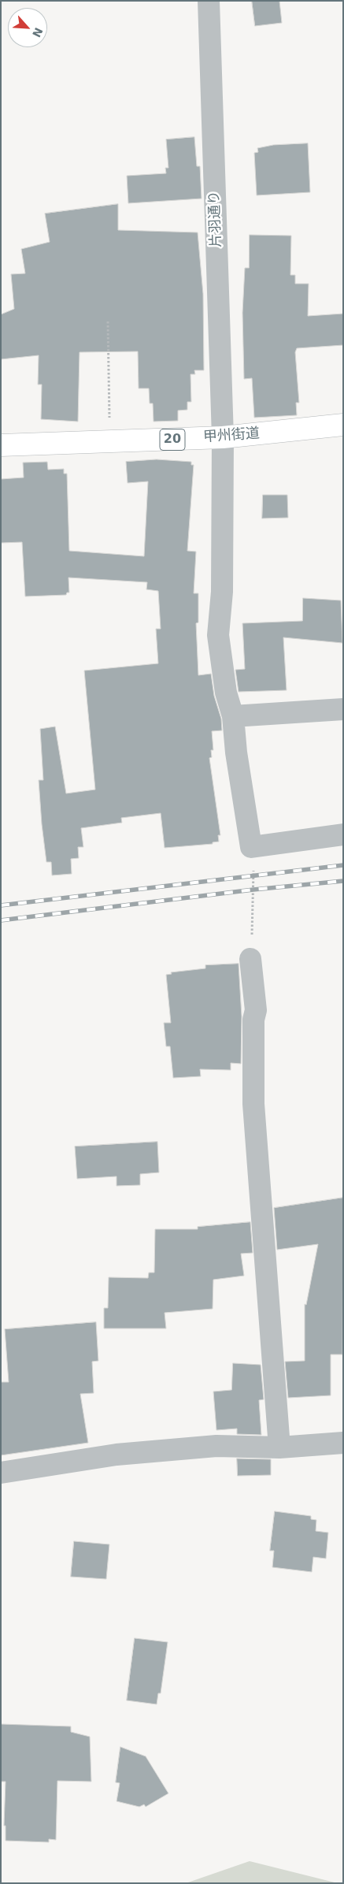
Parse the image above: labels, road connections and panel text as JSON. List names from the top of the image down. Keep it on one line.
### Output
{"streets":{"highway":["甲州街道","20"],"street":["片羽通り"]},"crossings":[["片羽通り","甲州街道"]],"north":"bottom right"}
